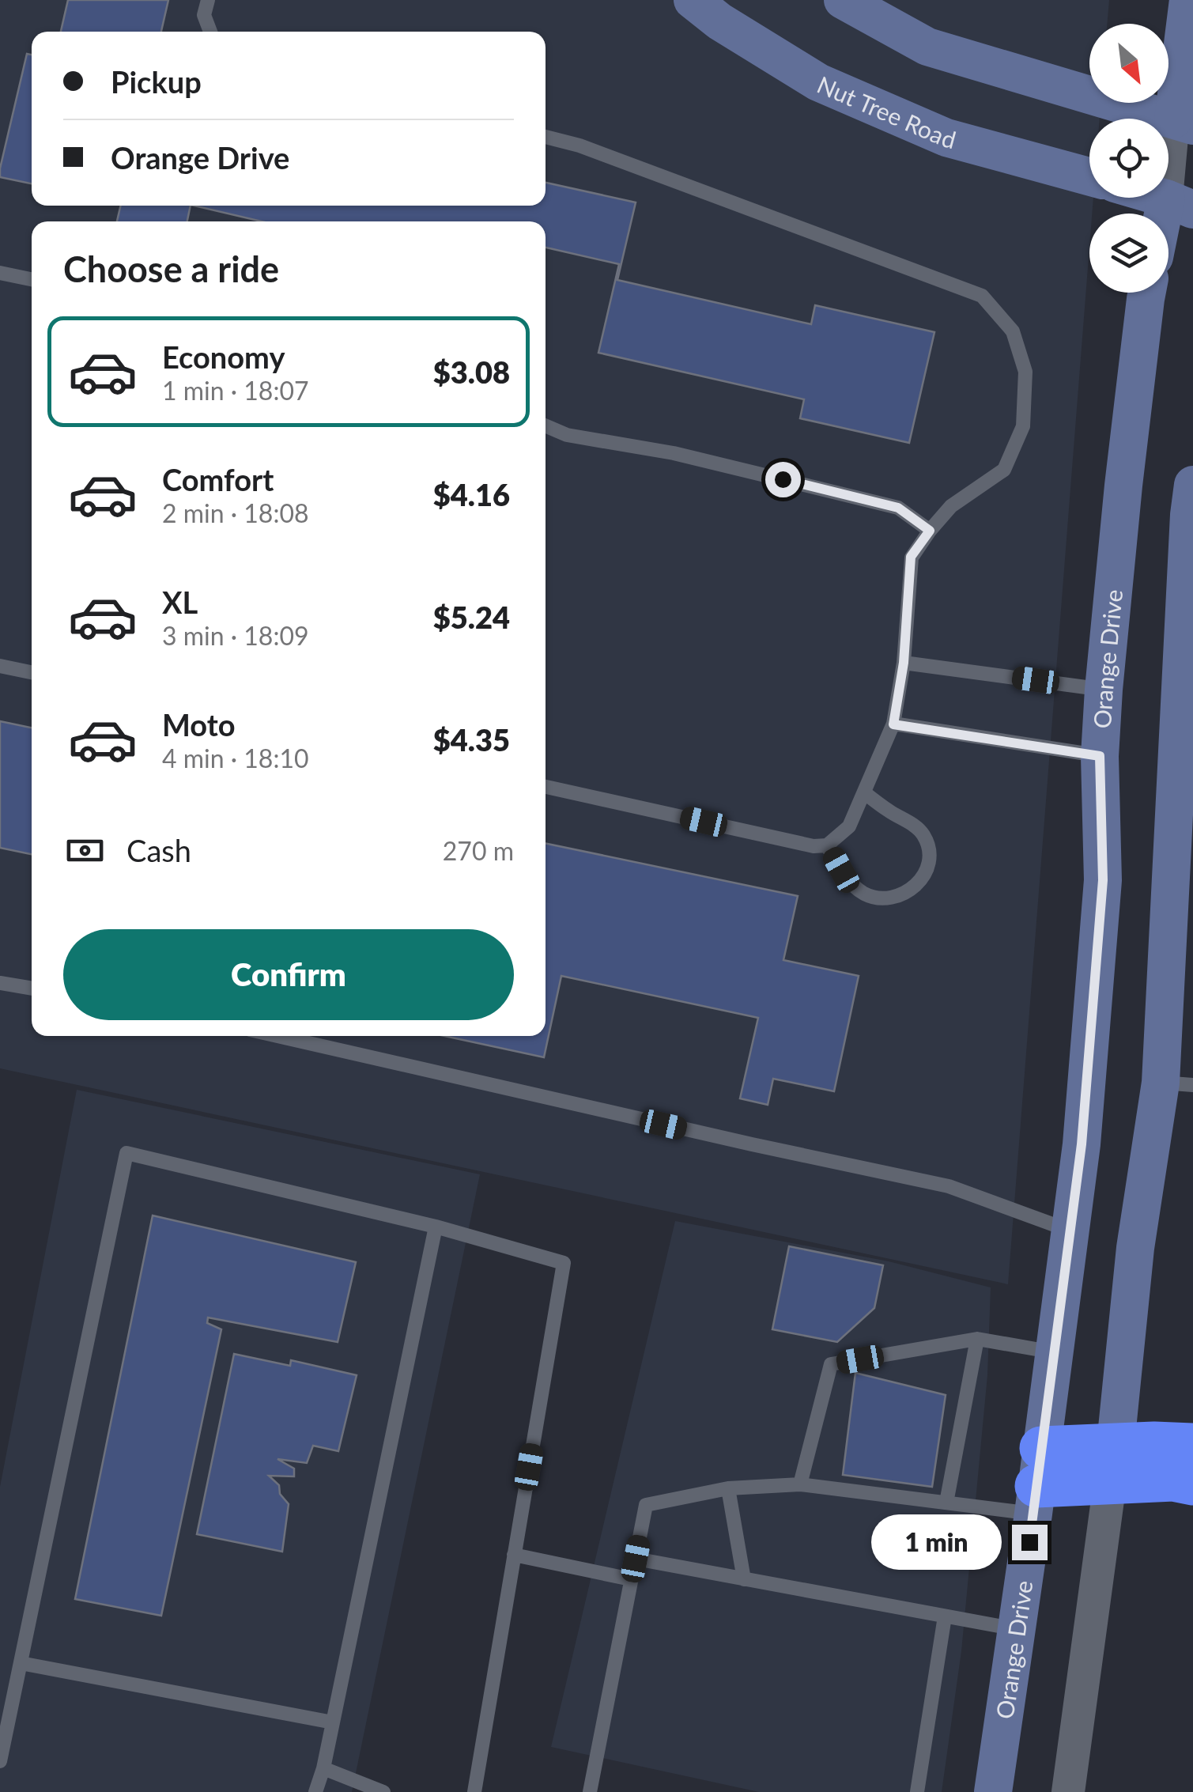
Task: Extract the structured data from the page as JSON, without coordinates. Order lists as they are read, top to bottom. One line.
{"streets":{"main road":["Nut Tree Road","Orange Drive"]},"north":"bottom right","page":{"banner":["Pickup","Orange Drive"],"heading":"Choose a ride","list":[{"name":"Economy","note":"1 min · 18:07","value":"$3.08"},{"name":"Comfort","note":"2 min · 18:08","value":"$4.16"},{"name":"XL","note":"3 min · 18:09","value":"$5.24"},{"name":"Moto","note":"4 min · 18:10","value":"$4.35"}],"pay":["Cash","270 m"],"buttons":"Confirm","bubble":"1 min"}}
